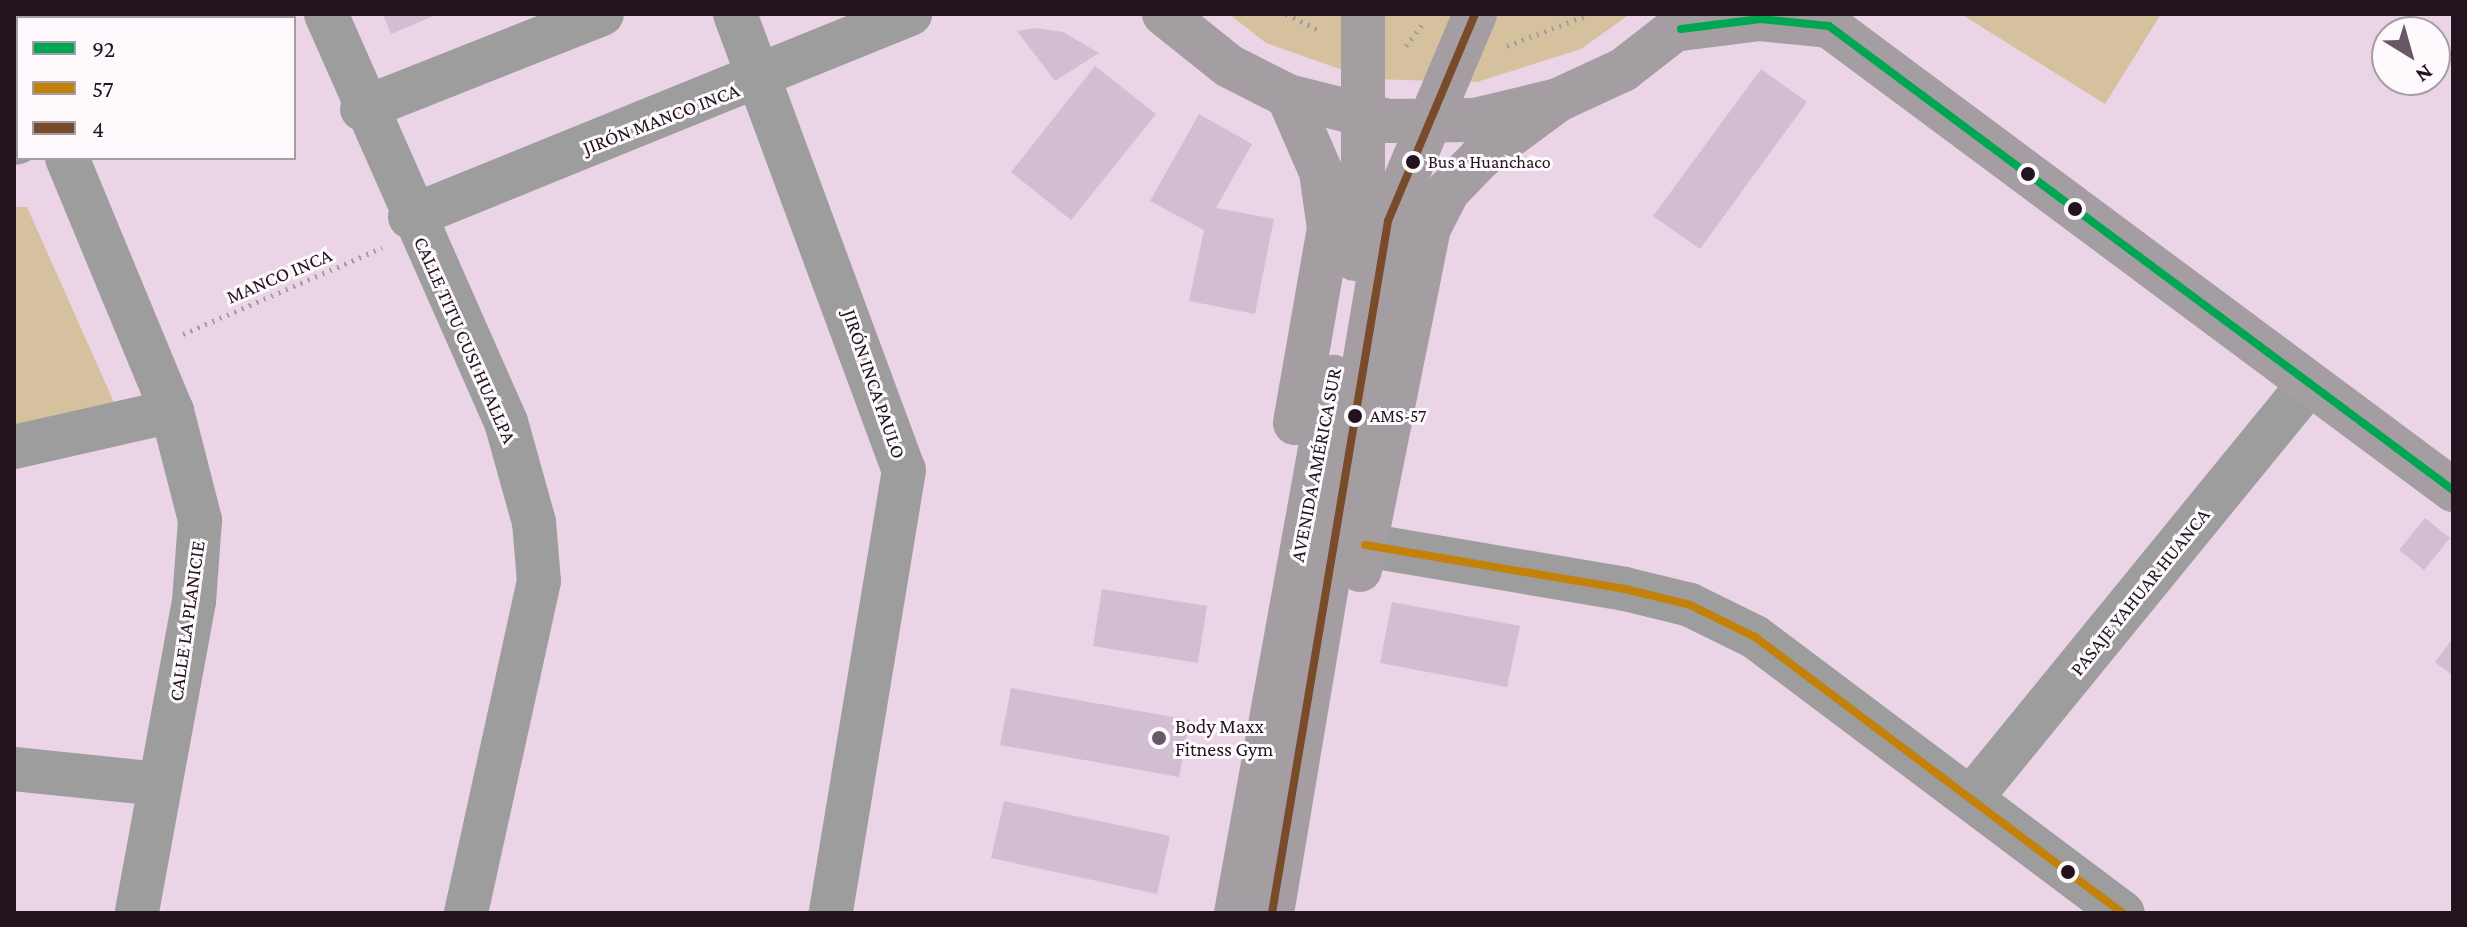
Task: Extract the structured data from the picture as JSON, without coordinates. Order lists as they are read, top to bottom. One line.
{"streets":{"main road":["AVENIDA AMÉRICA SUR"],"street":["JIRÓN MANCO INCA","CALLE TITU CUSI HUALLPA","JIRÓN INCA PAULO","PASAJE YAHUAR HUANCA","CALLE LA PLANICIE"],"path":["MANCO INCA"]},"crossings":[["JIRÓN MANCO INCA","MANCO INCA"],["JIRÓN MANCO INCA","CALLE TITU CUSI HUALLPA"],["JIRÓN MANCO INCA","JIRÓN INCA PAULO"],["MANCO INCA","CALLE TITU CUSI HUALLPA"],["MANCO INCA","CALLE LA PLANICIE"]],"places":["Bus a Huanchaco","AMS-57","Body Maxx Fitness Gym"],"lines":["transit line 4","transit line 92","transit line 57"],"legend":["92","57","4"],"north":"bottom right"}
